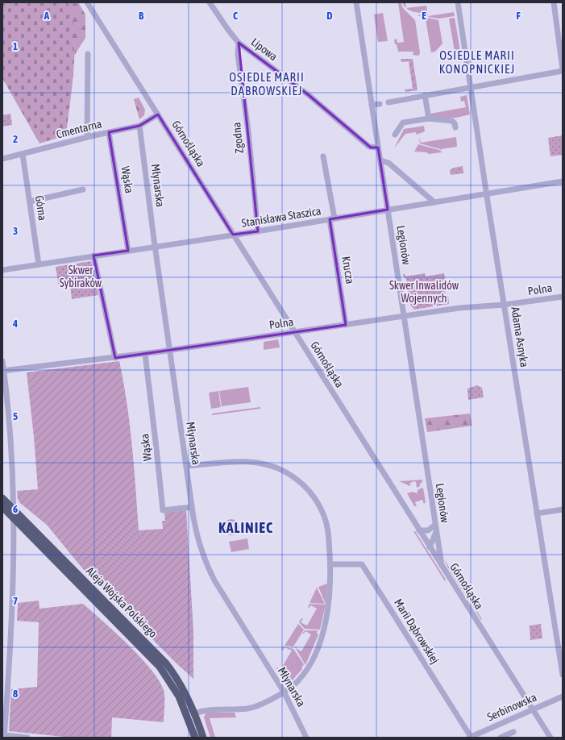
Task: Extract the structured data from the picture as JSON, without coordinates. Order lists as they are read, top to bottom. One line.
{"streets":{"main road":["Aleja Wojska Polskiego"],"street":["Lipowa","Cmentarna","Zgodna","Górnośląska","Wąska","Młynarska","Górna","Stanisława Staszica","Legionów","Krucza","Polna","Adama Asnyka","Marii Dąbrowskiej","Serbinowska"]},"crossings":[["Lipowa","Zgodna"],["Lipowa","Legionów"],["Cmentarna","Górnośląska"],["Cmentarna","Wąska"],["Cmentarna","Młynarska"],["Cmentarna","Górna"],["Zgodna","Stanisława Staszica"],["Górnośląska","Stanisława Staszica"],["Górnośląska","Legionów"],["Górnośląska","Polna"],["Górnośląska","Serbinowska"],["Wąska","Młynarska"],["Wąska","Stanisława Staszica"],["Wąska","Polna"],["Młynarska","Stanisława Staszica"],["Młynarska","Polna"],["Górna","Stanisława Staszica"],["Stanisława Staszica","Legionów"],["Stanisława Staszica","Krucza"],["Stanisława Staszica","Adama Asnyka"],["Legionów","Polna"],["Krucza","Polna"],["Polna","Adama Asnyka"],["Marii Dąbrowskiej","Serbinowska"]],"districts":["OSIEDLE MARII KONOPNICKIEJ","OSIEDLE MARII DĄBROWSKIEJ","KALINIEC"],"parks":["Skwer Sybiraków","Skwer Inwalidów Wojennych"],"grid":{"columns":["A","B","C","D","E","F"],"rows":["1","2","3","4","5","6","7","8"]}}
